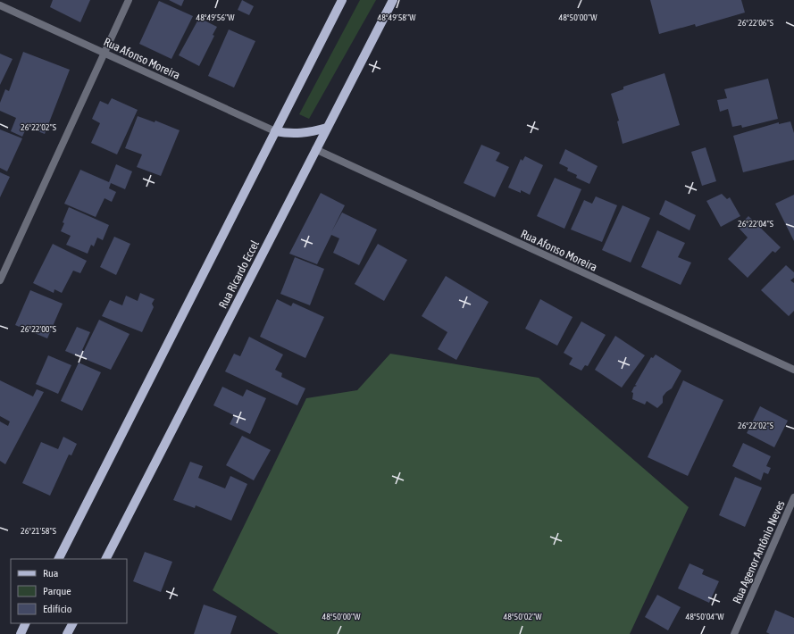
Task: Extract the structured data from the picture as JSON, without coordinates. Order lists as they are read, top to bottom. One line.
{"streets":{"main road":["Rua Ricardo Eccel"],"street":["Rua Afonso Moreira","Rua Agenor Antônio Neves"]},"crossings":[["Rua Afonso Moreira","Rua Ricardo Eccel"]],"legend":["Rua","Parque","Edifício"],"coordinates":["48°49'56\"W","48°49'58\"W","48°50'00\"W","26°22'06\"S","26°22'02\"S","26°22'04\"S","26°22'00\"S","26°21'58\"S","48°50'02\"W","48°50'04\"W"]}
